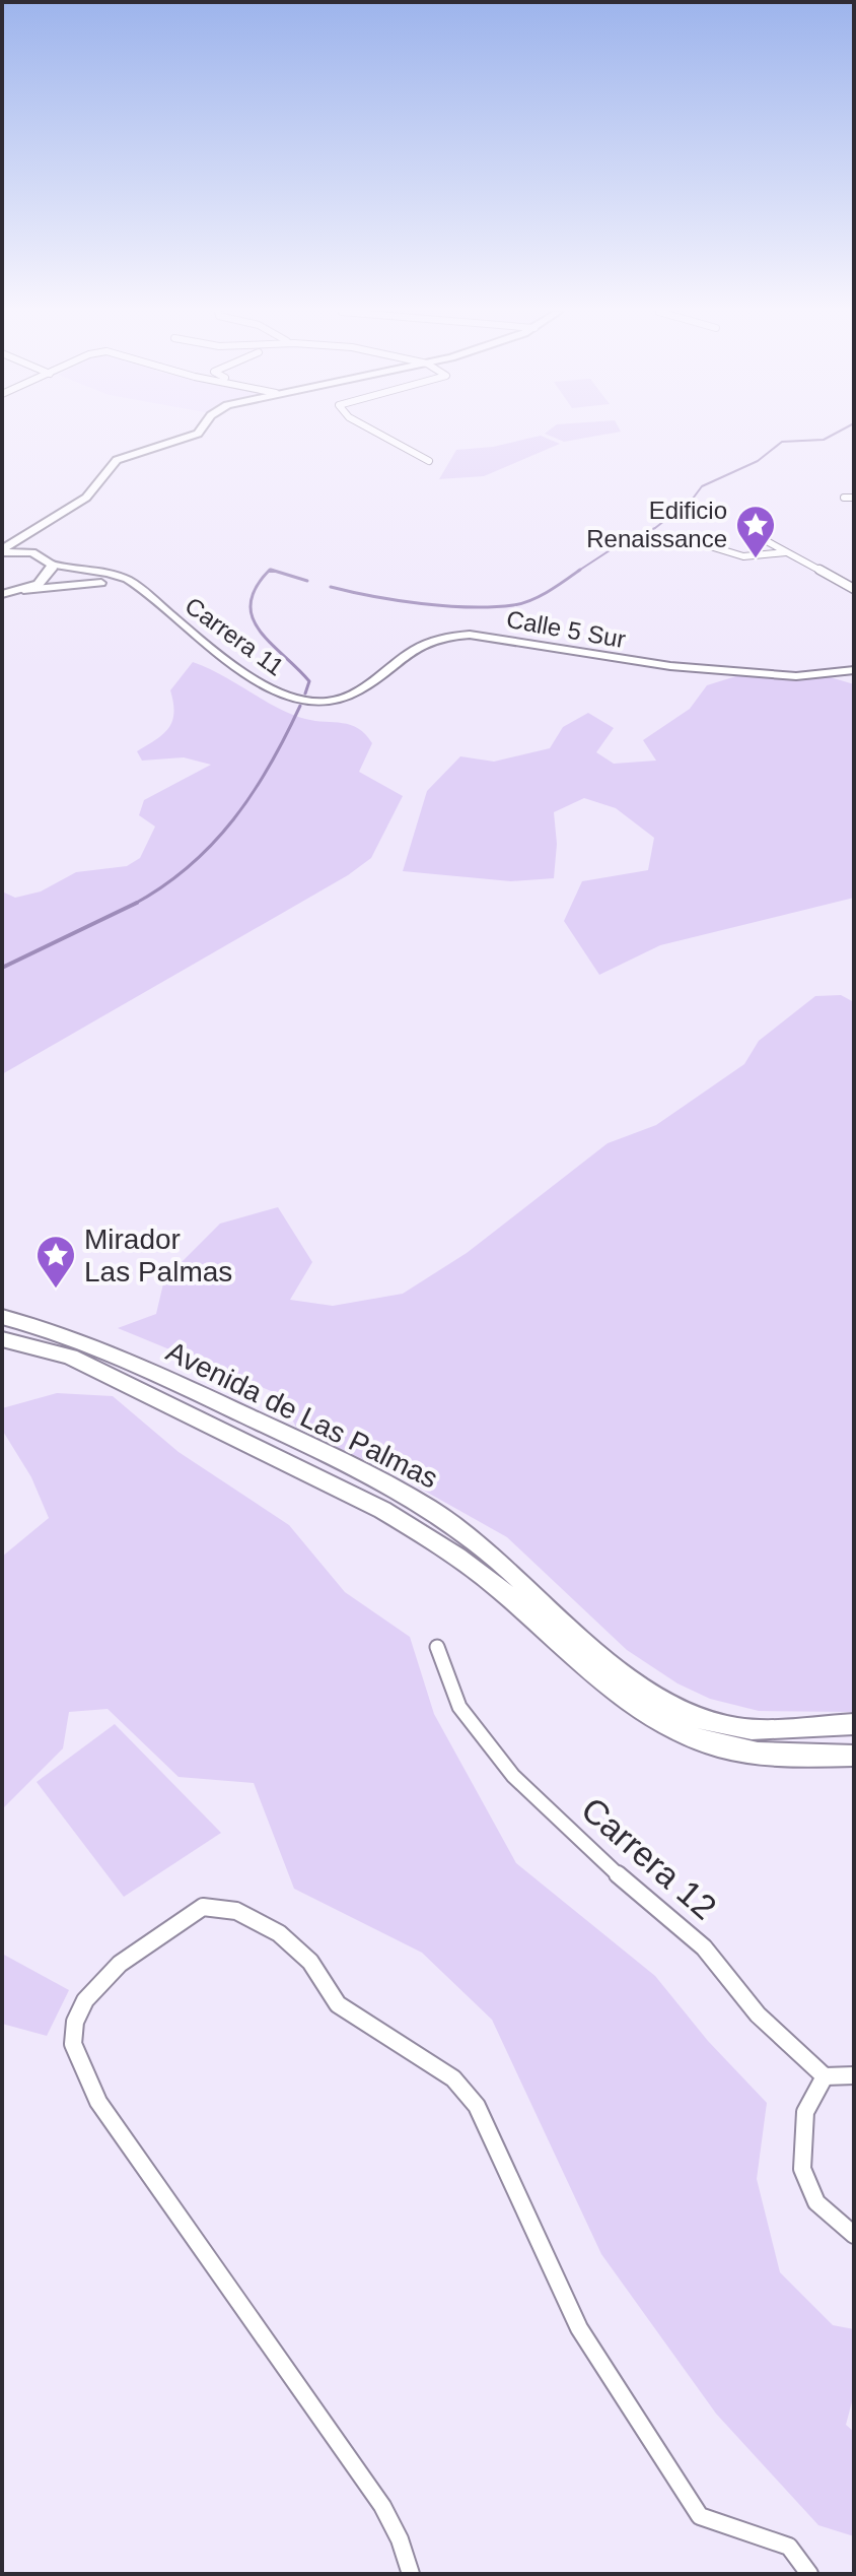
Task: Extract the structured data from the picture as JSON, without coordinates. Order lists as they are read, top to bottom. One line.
{"streets":{"main road":["Avenida de Las Palmas"],"street":["Calle 5 Sur","Carrera 11","Carrera 12"]},"crossings":[["Calle 5 Sur","Carrera 11"]],"places":{"place":["Edificio Renaissance","Mirador Las Palmas"]}}
